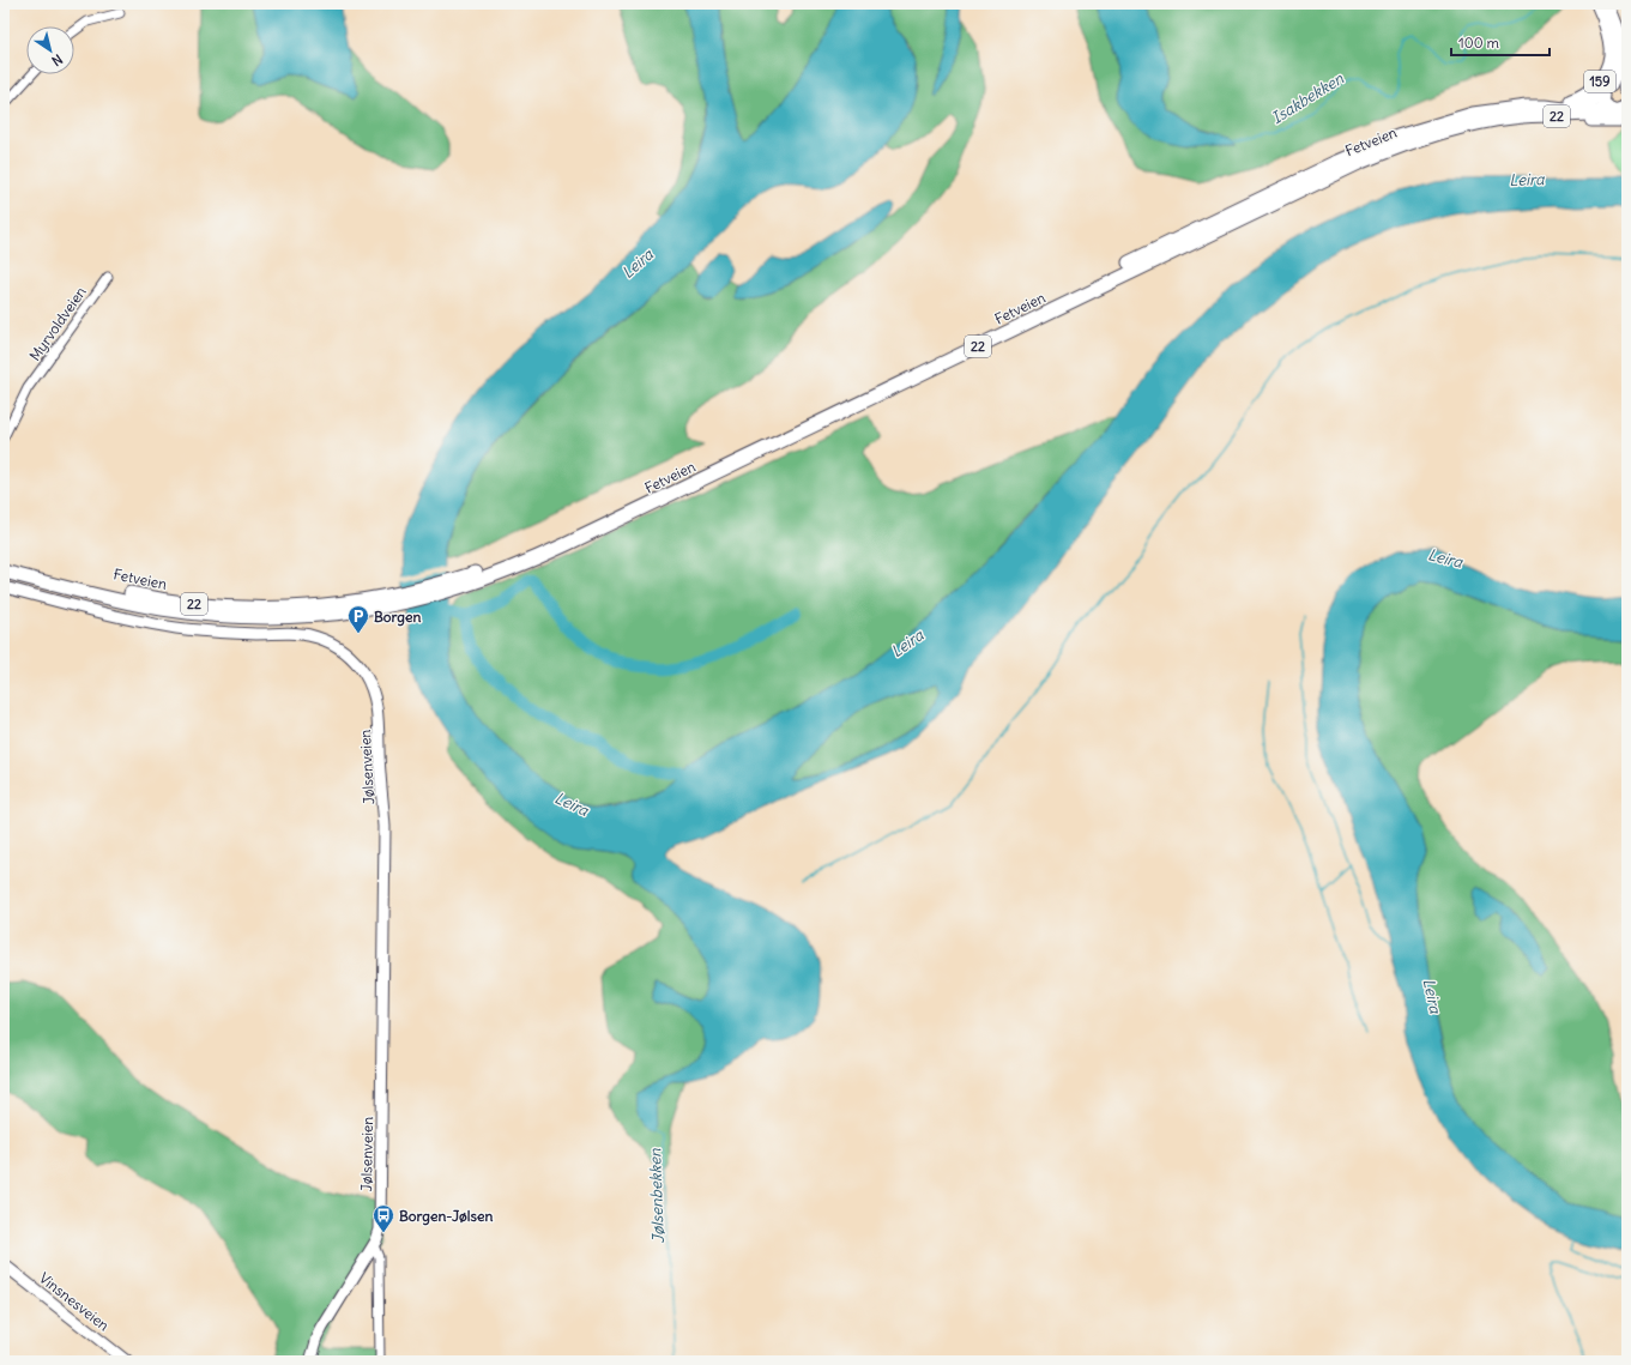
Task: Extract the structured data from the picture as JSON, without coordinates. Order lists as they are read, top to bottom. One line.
{"streets":{"highway":["159","22","Fetveien"],"main road":["Jølsenveien","Vinsnesveien"],"street":["Myrvoldveien"]},"crossings":[["159","22"],["159","Fetveien"],["22","Fetveien"]],"water":["Isakbekken","Leira","Jølsenbekken"],"places":{"parking":["Borgen"],"bus stop":["Borgen-Jølsen"]},"scale_bar":"100 m","north":"bottom right"}
